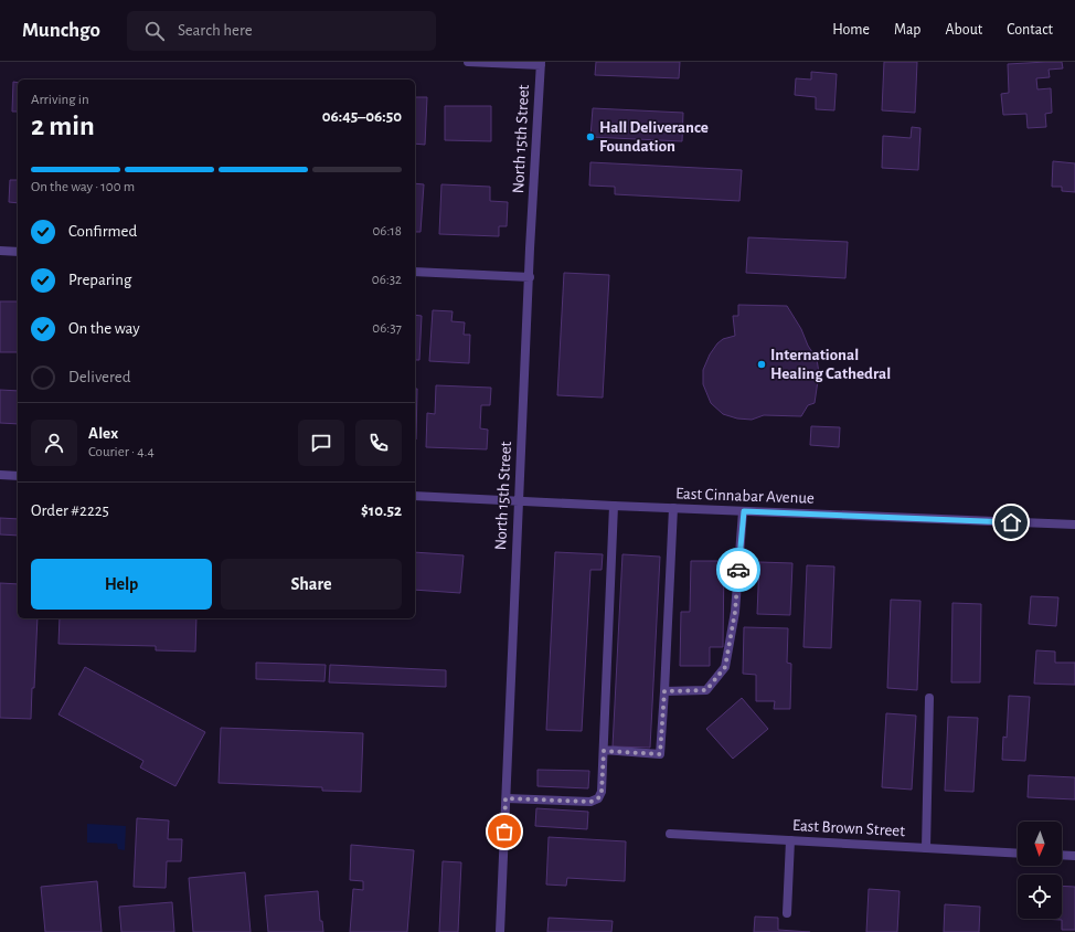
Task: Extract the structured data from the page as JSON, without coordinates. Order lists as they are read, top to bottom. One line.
{"streets":{"street":["North 15th Street","East Cinnabar Avenue","East Brown Street"]},"crossings":[["North 15th Street","East Cinnabar Avenue"]],"places":["Hall Deliverance Foundation","International Healing Cathedral"],"north":"bottom","page":{"header":"Munchgo","search":"Search here","nav":["Home","Map","About","Contact"],"heading":["2 min","Arriving in","06:45–06:50"],"panel":["Alex","Courier · 4.4","Order #2225","$10.52"],"bar":"On the way · 100 m","list":[["Confirmed","06:18"],["Preparing","06:32"],["On the way","06:37"],"Delivered"],"buttons":["Help","Share"]}}
